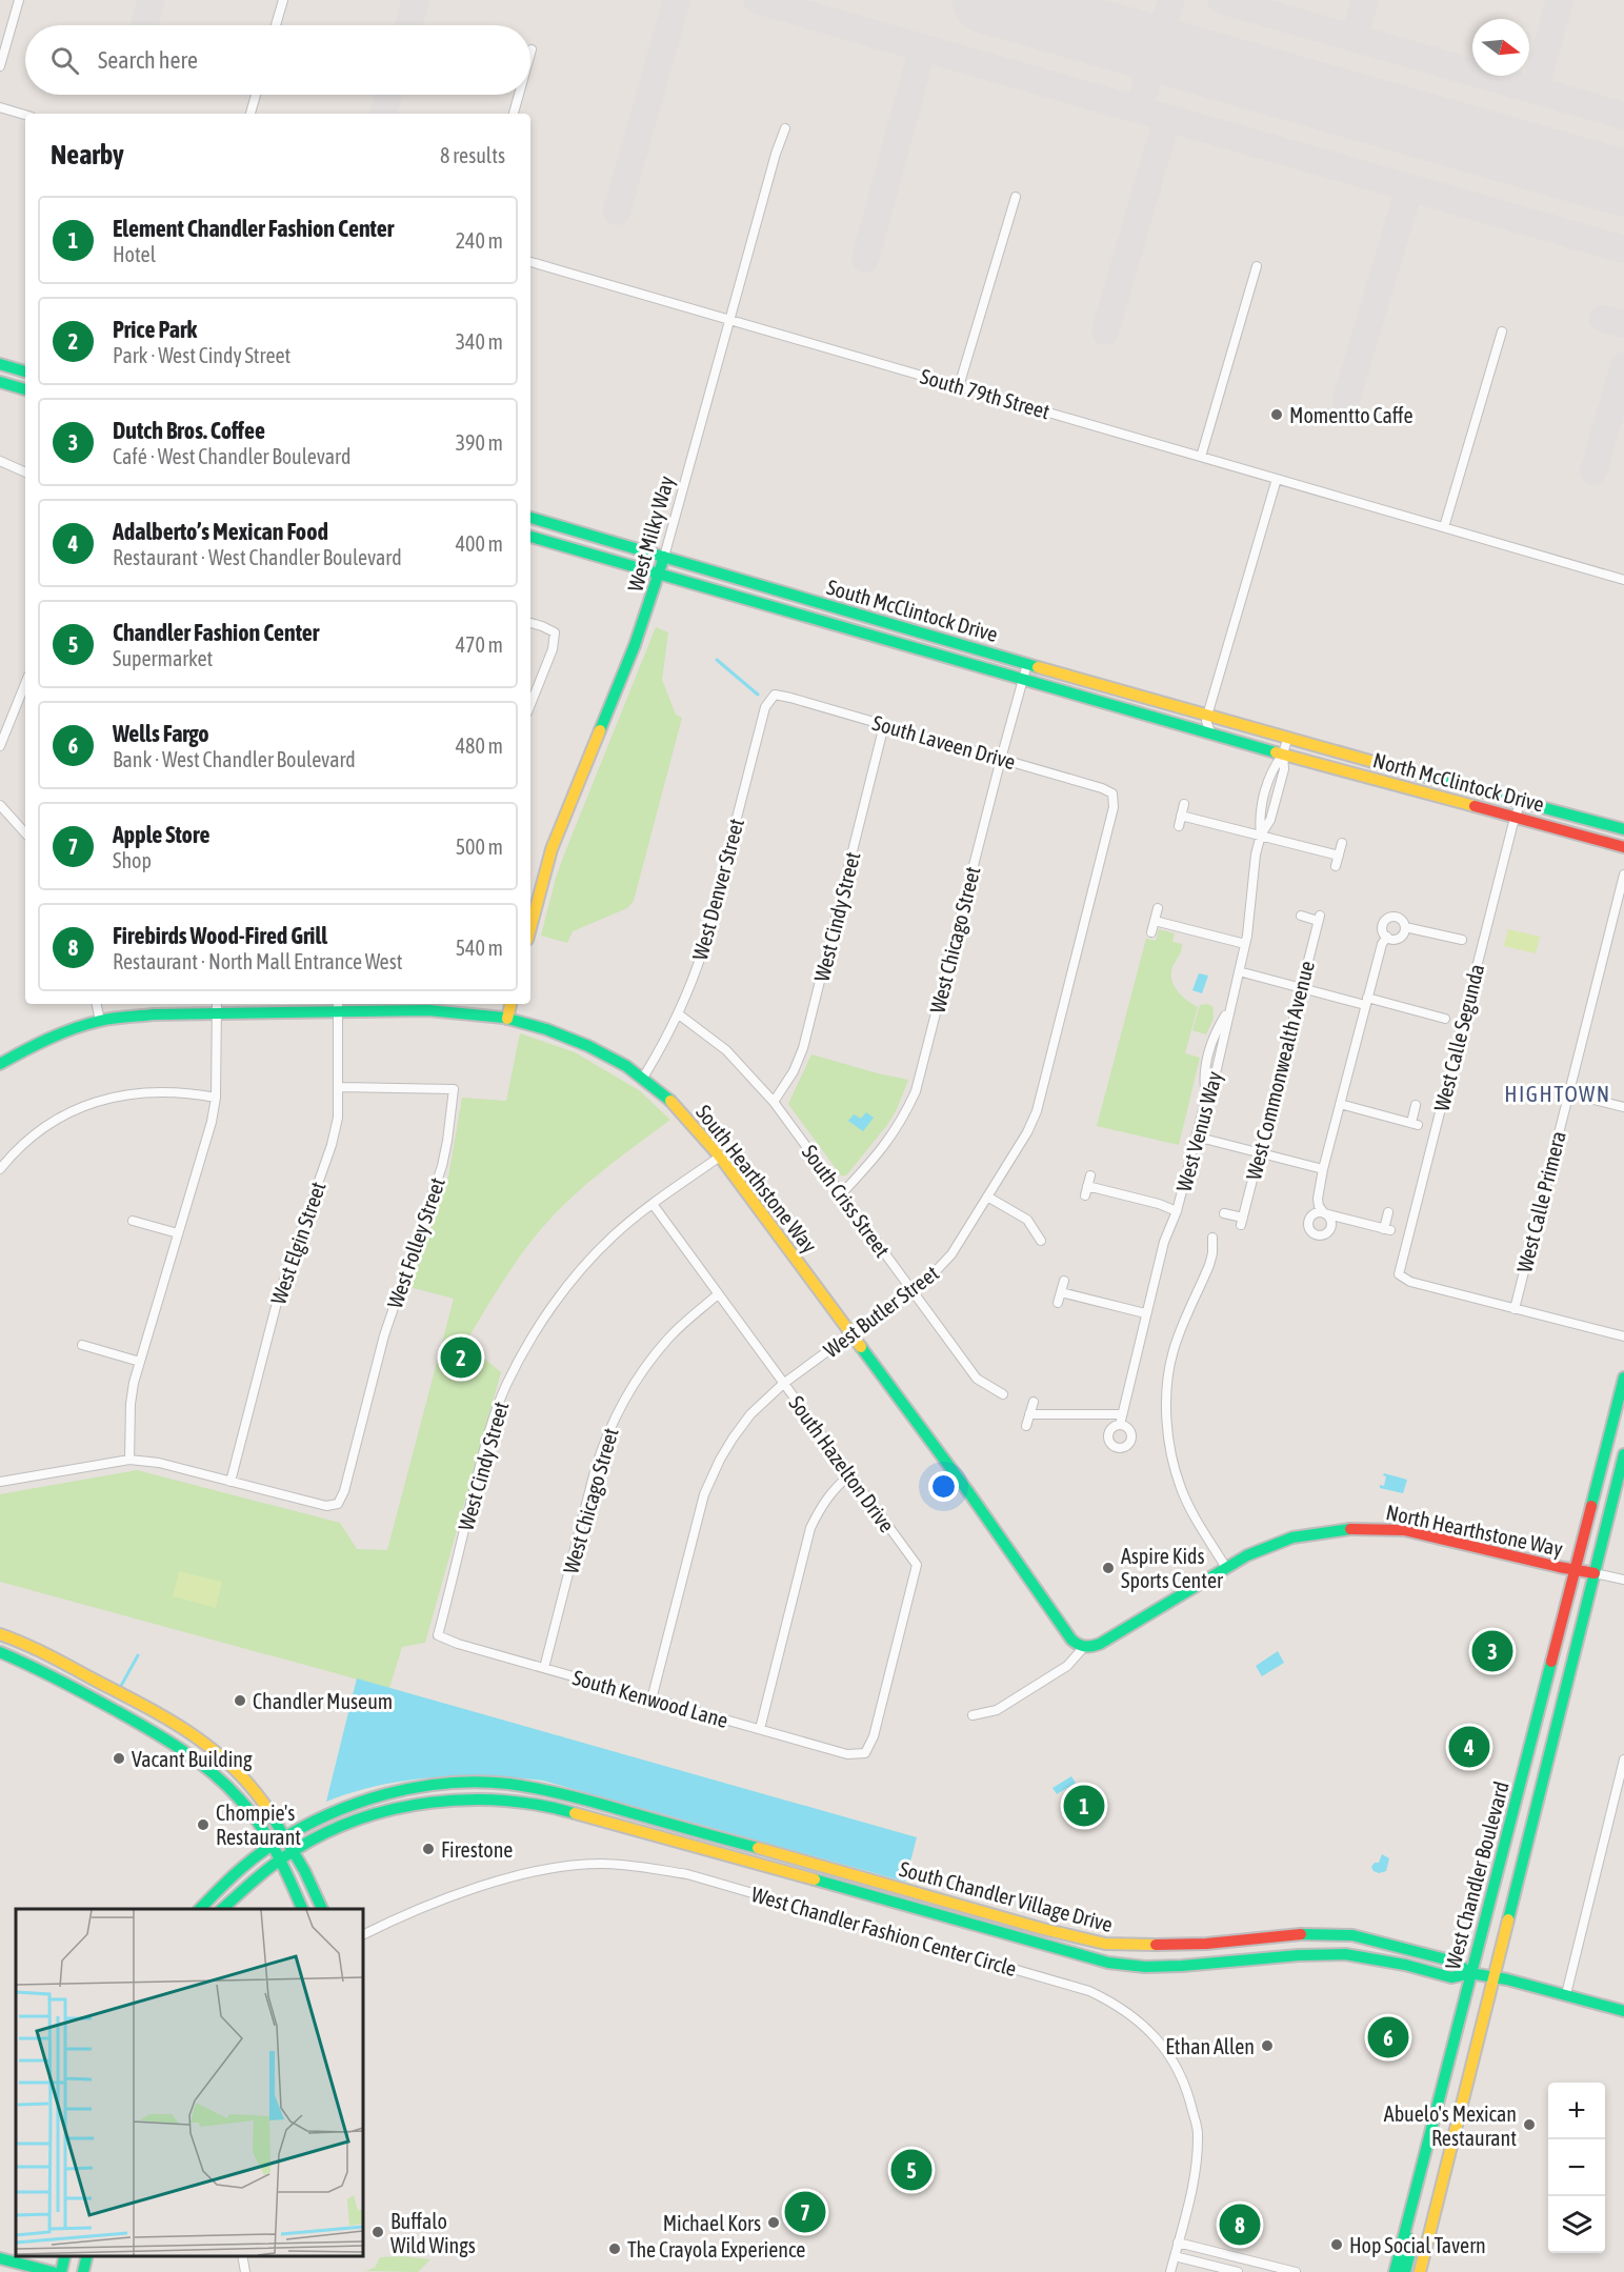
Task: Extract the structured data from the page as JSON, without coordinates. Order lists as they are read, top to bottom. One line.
{"streets":{"street":["South 79th Street","West Milky Way","South McClintock Drive","South Laveen Drive","North McClintock Drive","West Denver Street","West Cindy Street","West Chicago Street","West Calle Segunda","West Commonwealth Avenue","West Venus Way","South Hearthstone Way","South Criss Street","West Calle Primera","West Elgin Street","West Folley Street","West Butler Street","South Hazelton Drive","North Hearthstone Way","South Kenwood Lane","West Chandler Boulevard","South Chandler Village Drive","West Chandler Fashion Center Circle"]},"crossings":[["South 79th Street","West Milky Way"],["West Milky Way","South McClintock Drive"],["South McClintock Drive","North McClintock Drive"],["South McClintock Drive","West Chicago Street"],["South Laveen Drive","West Denver Street"],["South Laveen Drive","West Cindy Street"],["South Laveen Drive","West Chicago Street"],["South Laveen Drive","West Butler Street"],["North McClintock Drive","West Calle Segunda"],["West Denver Street","South Hearthstone Way"],["West Denver Street","South Criss Street"],["West Cindy Street","South Hearthstone Way"],["West Cindy Street","South Criss Street"],["West Cindy Street","South Hazelton Drive"],["West Cindy Street","South Kenwood Lane"],["West Chicago Street","South Criss Street"],["West Chicago Street","South Hazelton Drive"],["West Chicago Street","South Kenwood Lane"],["West Calle Segunda","West Calle Primera"],["South Hearthstone Way","West Elgin Street"],["South Hearthstone Way","West Butler Street"],["South Hearthstone Way","North Hearthstone Way"],["South Criss Street","West Butler Street"],["West Elgin Street","West Folley Street"],["West Butler Street","South Hazelton Drive"],["West Butler Street","South Kenwood Lane"],["South Hazelton Drive","South Kenwood Lane"],["North Hearthstone Way","West Chandler Boulevard"],["West Chandler Boulevard","South Chandler Village Drive"]],"districts":["HIGHTOWN"],"places":["Momentto Caffe","Aspire Kids Sports Center","Chandler Museum","Vacant Building","Chompie's Restaurant","Firestone","Ethan Allen","Abuelo's Mexican Restaurant","Michael Kors","Buffalo Wild Wings","Hop Social Tavern","The Crayola Experience"],"north":"right","page":{"search":"Search here","heading":["Nearby","8 results"],"list":[{"mark":"1","name":"Element Chandler Fashion Center","note":"Hotel","value":"240 m"},{"mark":"2","name":"Price Park","note":"Park · West Cindy Street","value":"340 m"},{"mark":"3","name":"Dutch Bros. Coffee","note":"Café · West Chandler Boulevard","value":"390 m"},{"mark":"4","name":"Adalberto’s Mexican Food","note":"Restaurant · West Chandler Boulevard","value":"400 m"},{"mark":"5","name":"Chandler Fashion Center","note":"Supermarket","value":"470 m"},{"mark":"6","name":"Wells Fargo","note":"Bank · West Chandler Boulevard","value":"480 m"},{"mark":"7","name":"Apple Store","note":"Shop","value":"500 m"},{"mark":"8","name":"Firebirds Wood-Fired Grill","note":"Restaurant · North Mall Entrance West","value":"540 m"}],"pins":["2","3","4","1","6","5","7","8"],"map_buttons":["+","−"]}}
